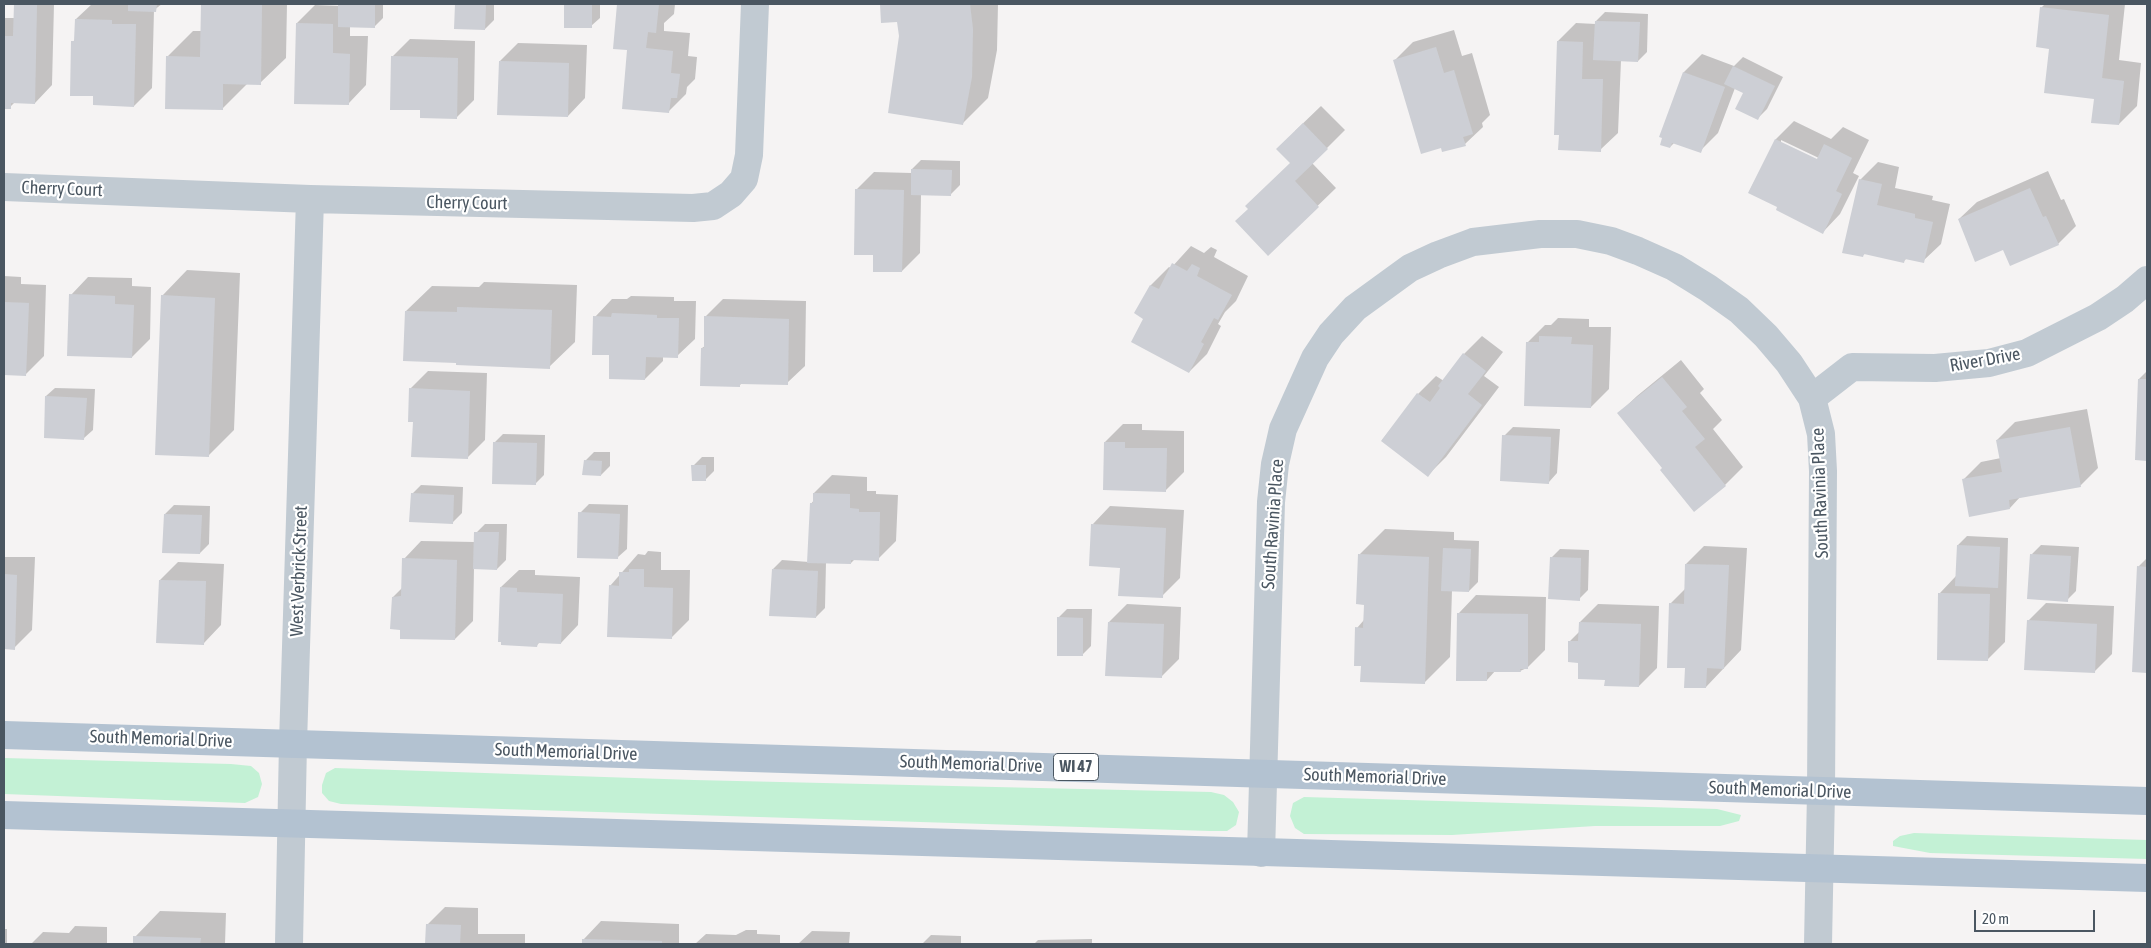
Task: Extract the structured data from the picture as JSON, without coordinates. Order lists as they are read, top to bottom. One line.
{"streets":{"main road":["South Memorial Drive","WI 47"],"street":["Cherry Court","River Drive","South Ravinia Place","West Verbrick Street"]},"crossings":[["Cherry Court","West Verbrick Street"],["River Drive","South Ravinia Place"],["South Ravinia Place","South Memorial Drive"],["West Verbrick Street","South Memorial Drive"]],"scale_bar":"20 m"}
